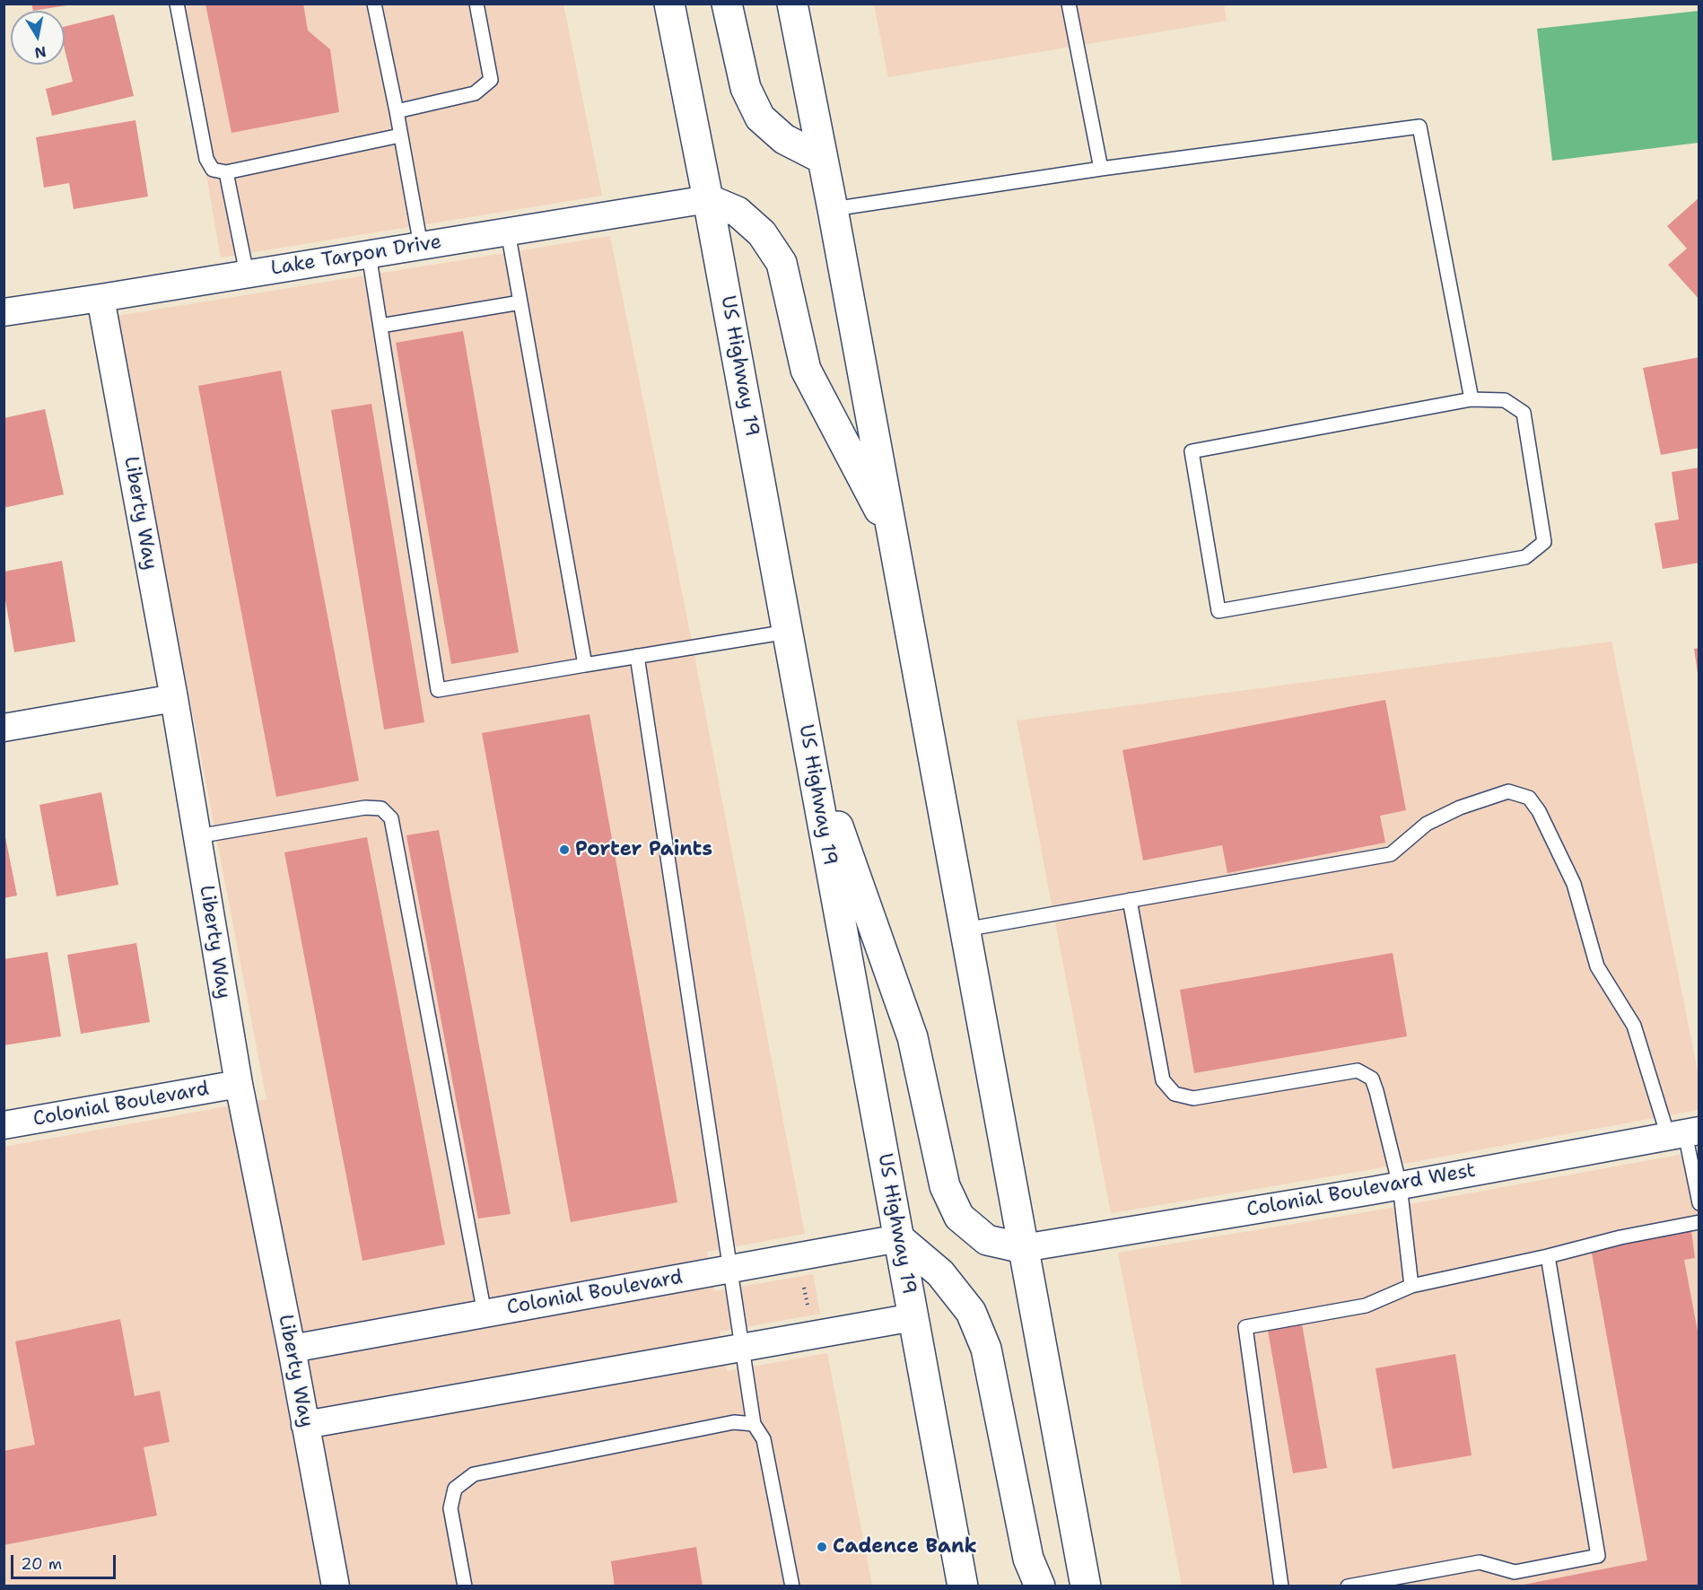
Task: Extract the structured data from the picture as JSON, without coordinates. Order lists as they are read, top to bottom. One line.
{"streets":{"highway":["US Highway 19"],"street":["Lake Tarpon Drive","Liberty Way","Colonial Boulevard","Colonial Boulevard West"]},"crossings":[["Lake Tarpon Drive","US Highway 19"],["Lake Tarpon Drive","Liberty Way"],["US Highway 19","Colonial Boulevard"],["Liberty Way","Colonial Boulevard"]],"places":["Porter Paints","Cadence Bank"],"scale_bar":"20 m","north":"bottom"}
